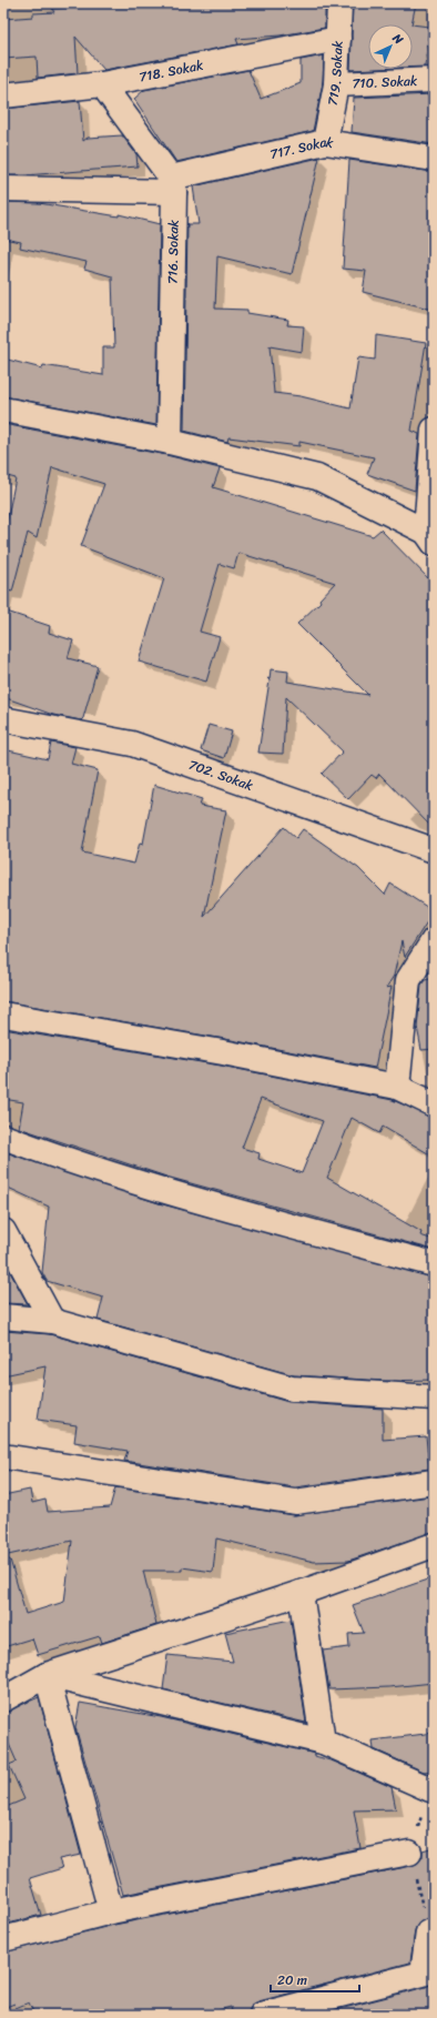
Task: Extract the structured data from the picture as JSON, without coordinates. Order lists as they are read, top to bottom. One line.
{"streets":{"street":["718. Sokak","719. Sokak","710. Sokak","717. Sokak","716. Sokak","702. Sokak"]},"crossings":[["718. Sokak","719. Sokak"],["719. Sokak","710. Sokak"],["719. Sokak","717. Sokak"],["717. Sokak","716. Sokak"]],"scale_bar":"20 m","north":"top right"}
